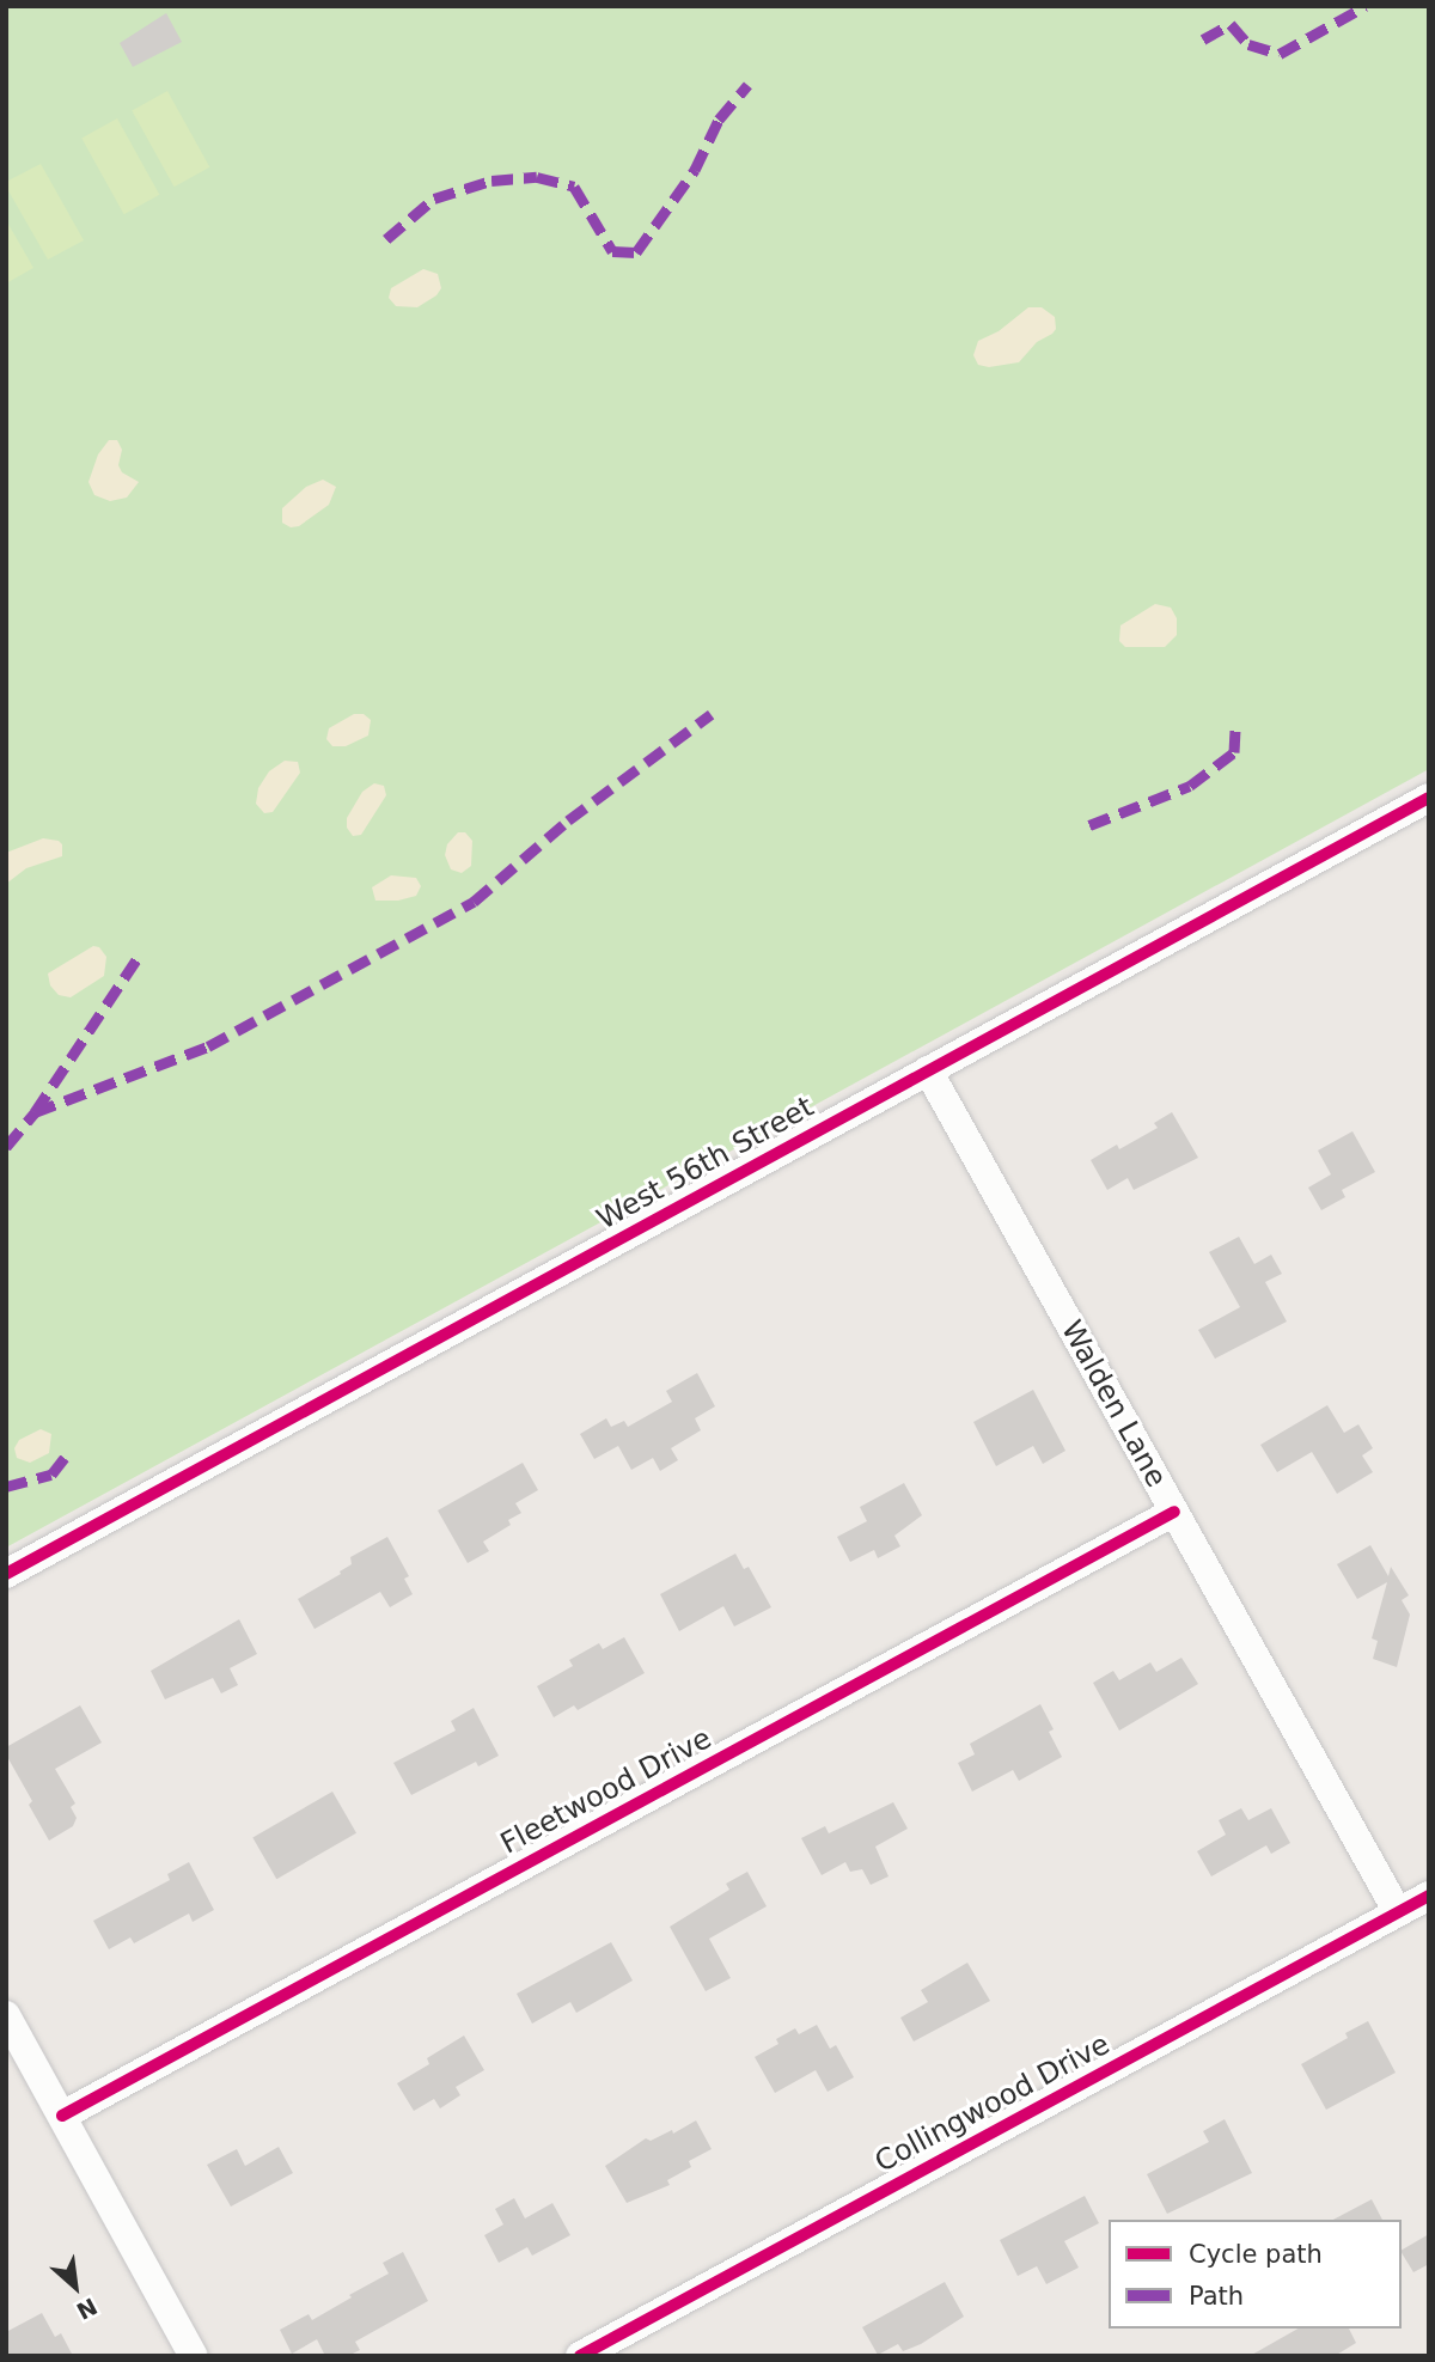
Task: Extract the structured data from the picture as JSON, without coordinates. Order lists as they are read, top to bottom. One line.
{"streets":{"street":["West 56th Street","Walden Lane","Fleetwood Drive","Collingwood Drive"]},"crossings":[["West 56th Street","Walden Lane"],["Walden Lane","Fleetwood Drive"],["Walden Lane","Collingwood Drive"]],"legend":["Cycle path","Path"],"north":"bottom right"}
